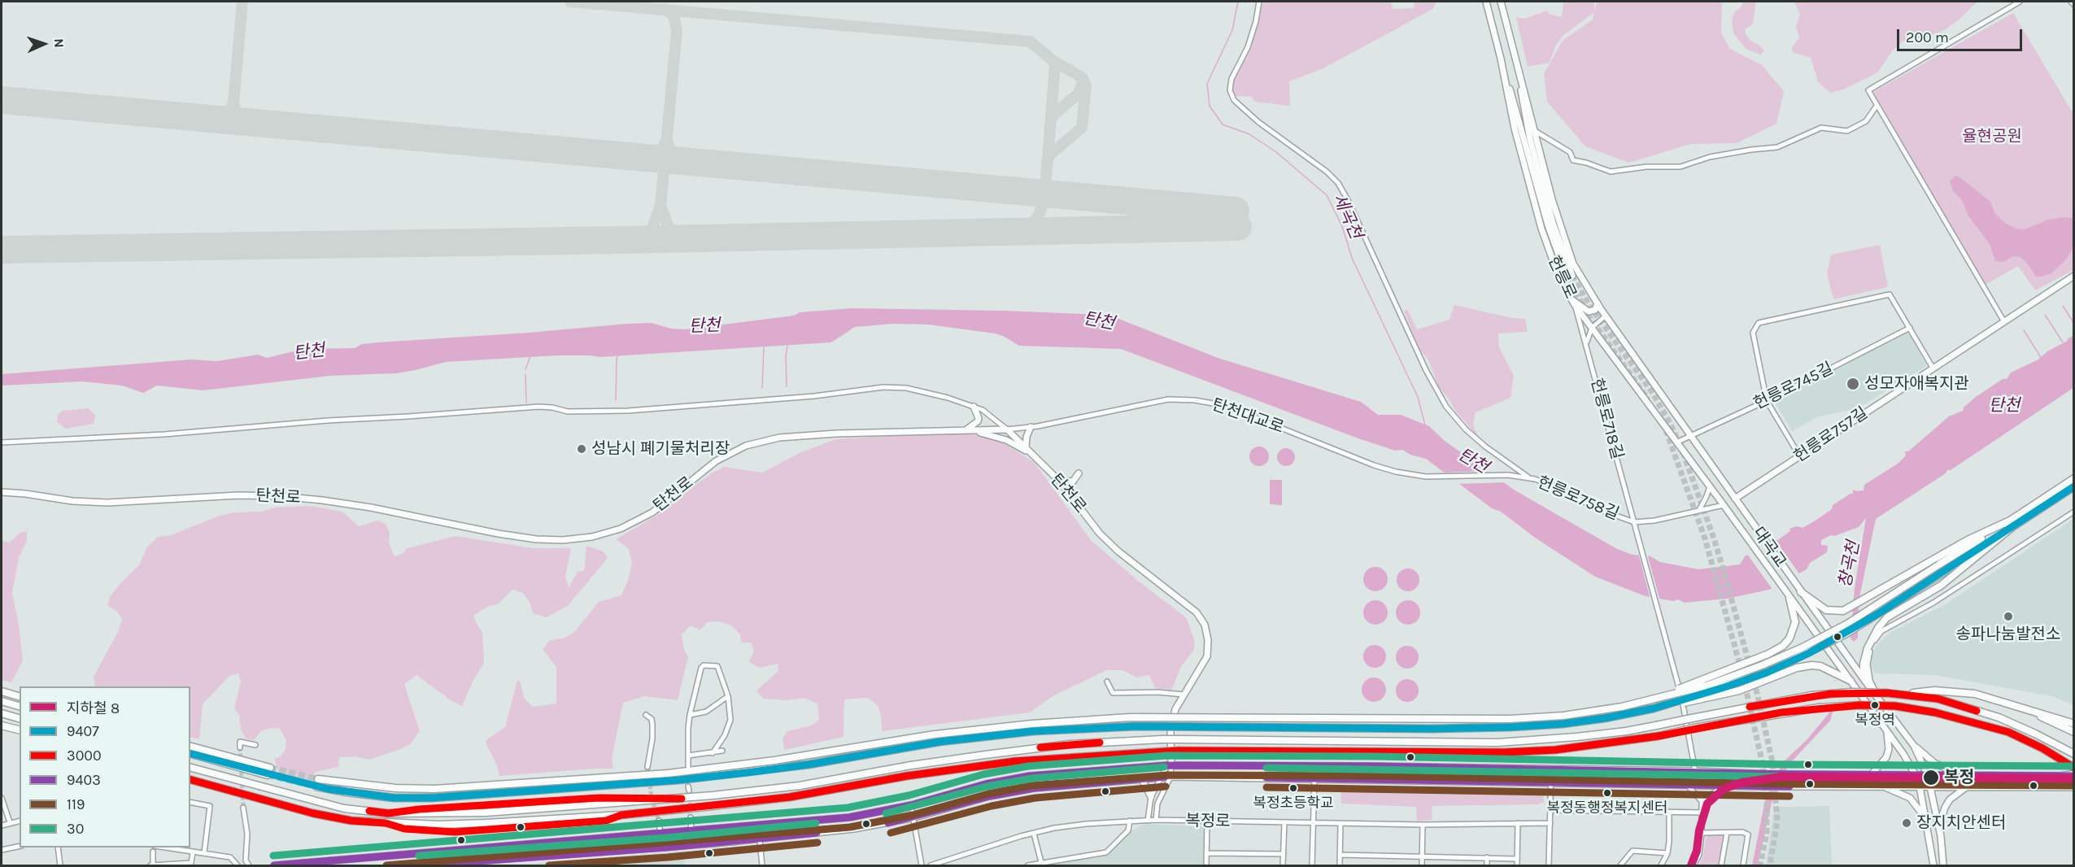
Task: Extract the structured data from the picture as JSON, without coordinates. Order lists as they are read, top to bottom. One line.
{"streets":{"main road":["헌릉로","헌릉로757길","탄천로","대곡교"],"street":["헌릉로745길","탄천대교로","헌릉로718길","헌릉로758길","복정로"]},"crossings":[["헌릉로","헌릉로745길"],["헌릉로","헌릉로718길"],["헌릉로","헌릉로757길"],["헌릉로","헌릉로758길"],["헌릉로","대곡교"],["탄천대교로","탄천로"],["탄천대교로","헌릉로758길"],["헌릉로718길","헌릉로758길"],["헌릉로757길","대곡교"],["헌릉로758길","대곡교"]],"water":["세곡천","탄천","창곡천"],"parks":["율현공원"],"places":["성모자애복지관","성남시 폐기물처리장","송파나눔발전소","복정역","복정","복정초등학교","복정동행정복지센터","장지치안센터"],"lines":["transit line 9407","transit line 3000","transit line 30","transit line 9403","transit line 119","metro line 8"],"legend":["지하철 8","9407","3000","9403","119","30"],"scale_bar":"200 m","north":"right"}
